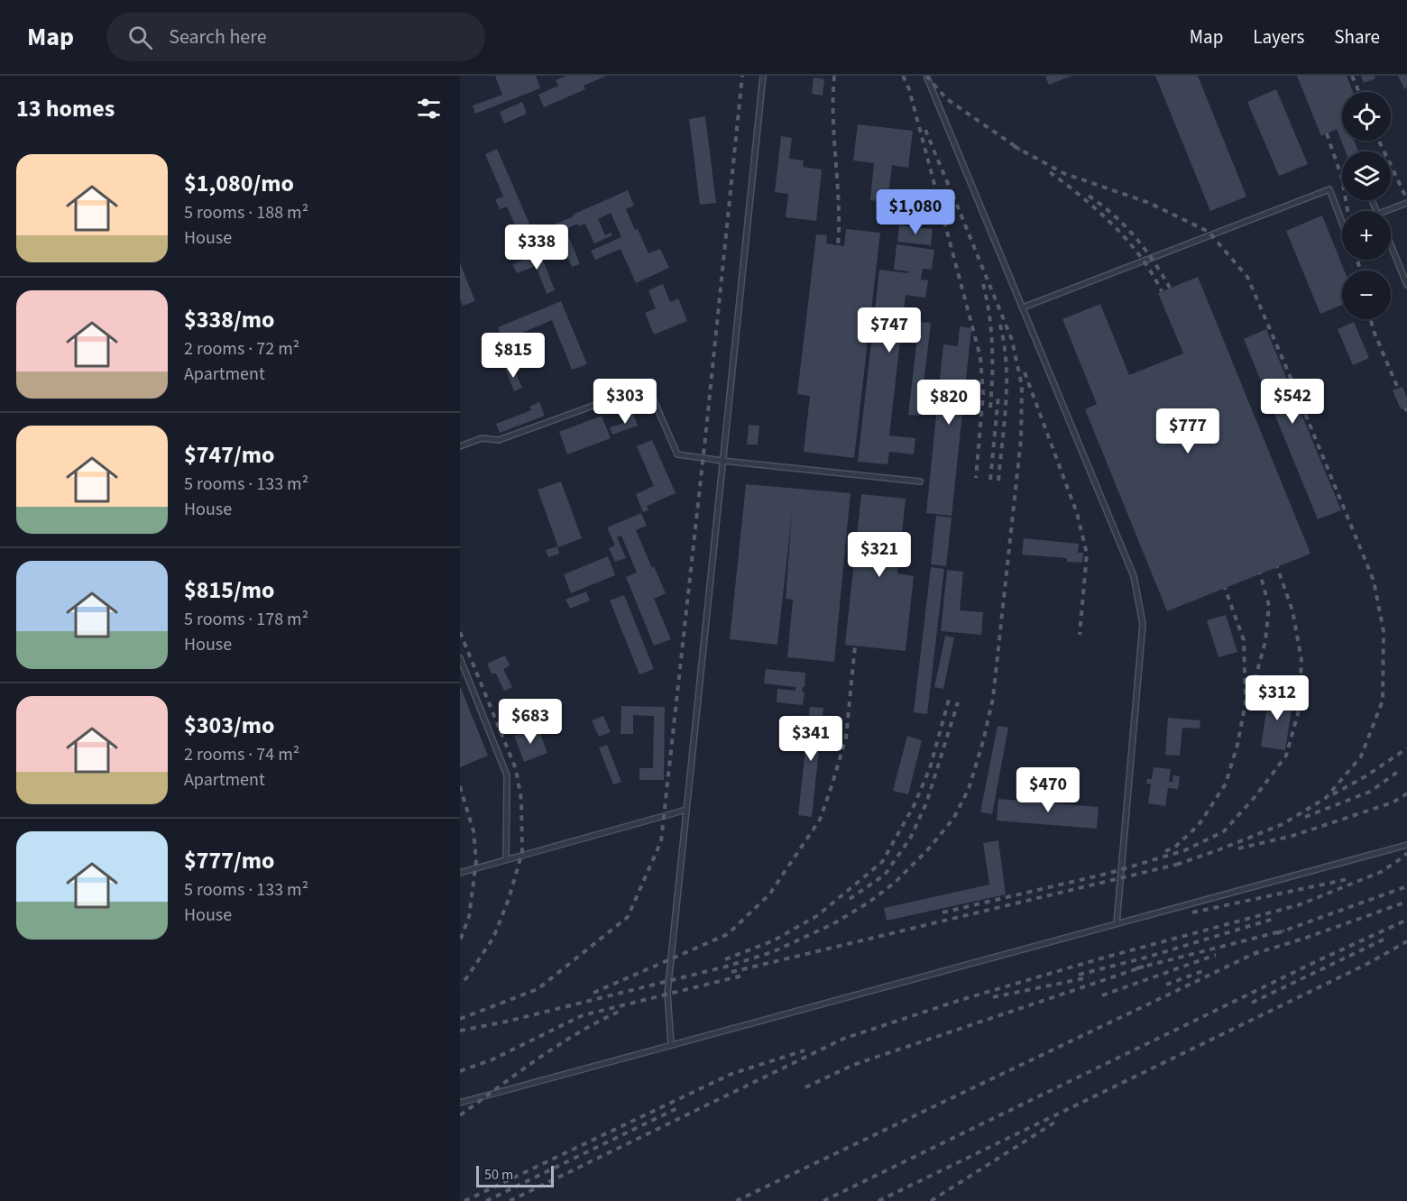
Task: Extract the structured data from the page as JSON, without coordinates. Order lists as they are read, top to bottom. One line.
{"scale_bar":"50 m","page":{"header":"Map","search":"Search here","nav":["Map","Layers","Share"],"heading":"13 homes","map_buttons":["+","−"],"list":[{"name":"$1,080/mo","note":"5 rooms · 188 m² · House"},{"name":"$338/mo","note":"2 rooms · 72 m² · Apartment"},{"name":"$747/mo","note":"5 rooms · 133 m² · House"},{"name":"$815/mo","note":"5 rooms · 178 m² · House"},{"name":"$303/mo","note":"2 rooms · 74 m² · Apartment"},{"name":"$777/mo","note":"5 rooms · 133 m² · House"}],"price":["$1,080","$338","$747","$815","$303","$542","$820","$777","$321","$312","$683","$341","$470"],"scale":"50 m"}}
